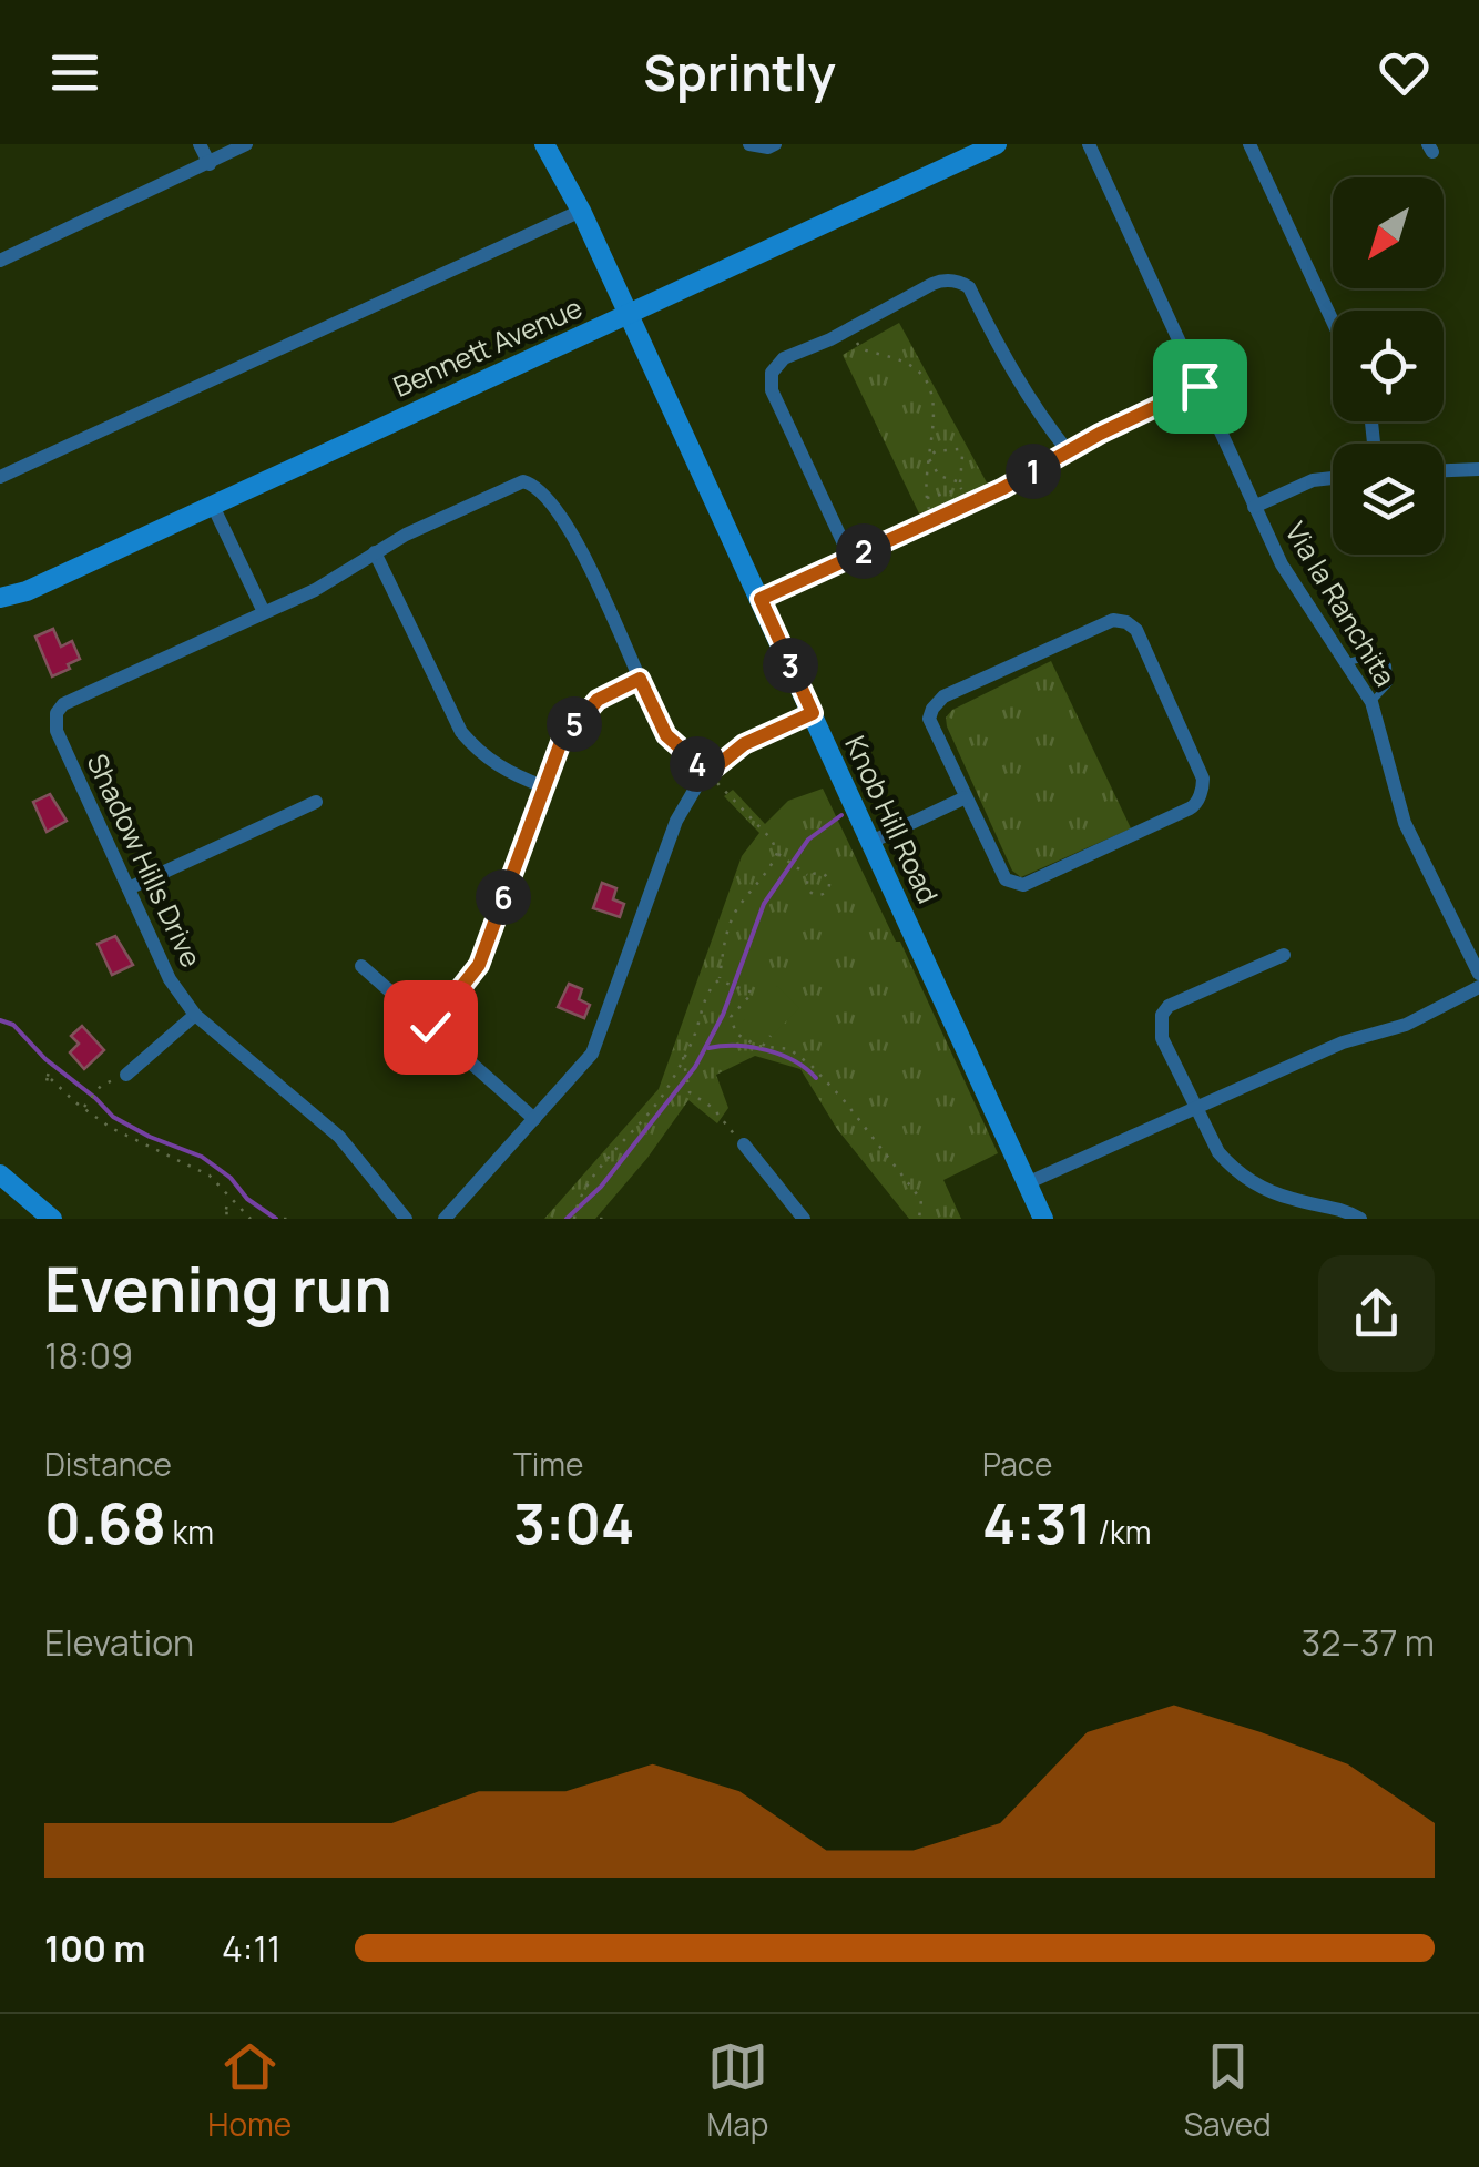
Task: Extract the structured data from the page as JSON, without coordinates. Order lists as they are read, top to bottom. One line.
{"streets":{"street":["Bennett Avenue","Via la Ranchita","Knob Hill Road","Shadow Hills Drive"]},"crossings":[["Bennett Avenue","Knob Hill Road"]],"north":"bottom left","page":{"header":"Sprintly","pins":["1","2","3","5","4","6"],"heading":["Evening run","18:09"],"stats":[["Distance","0.68 km"],["Time","3:04"],["Pace","4:31 /km"]],"chart":["Elevation","32–37 m"],"list":[{"name":"100 m","note":"4:11"}],"tabs":["Home","Map","Saved"]}}
